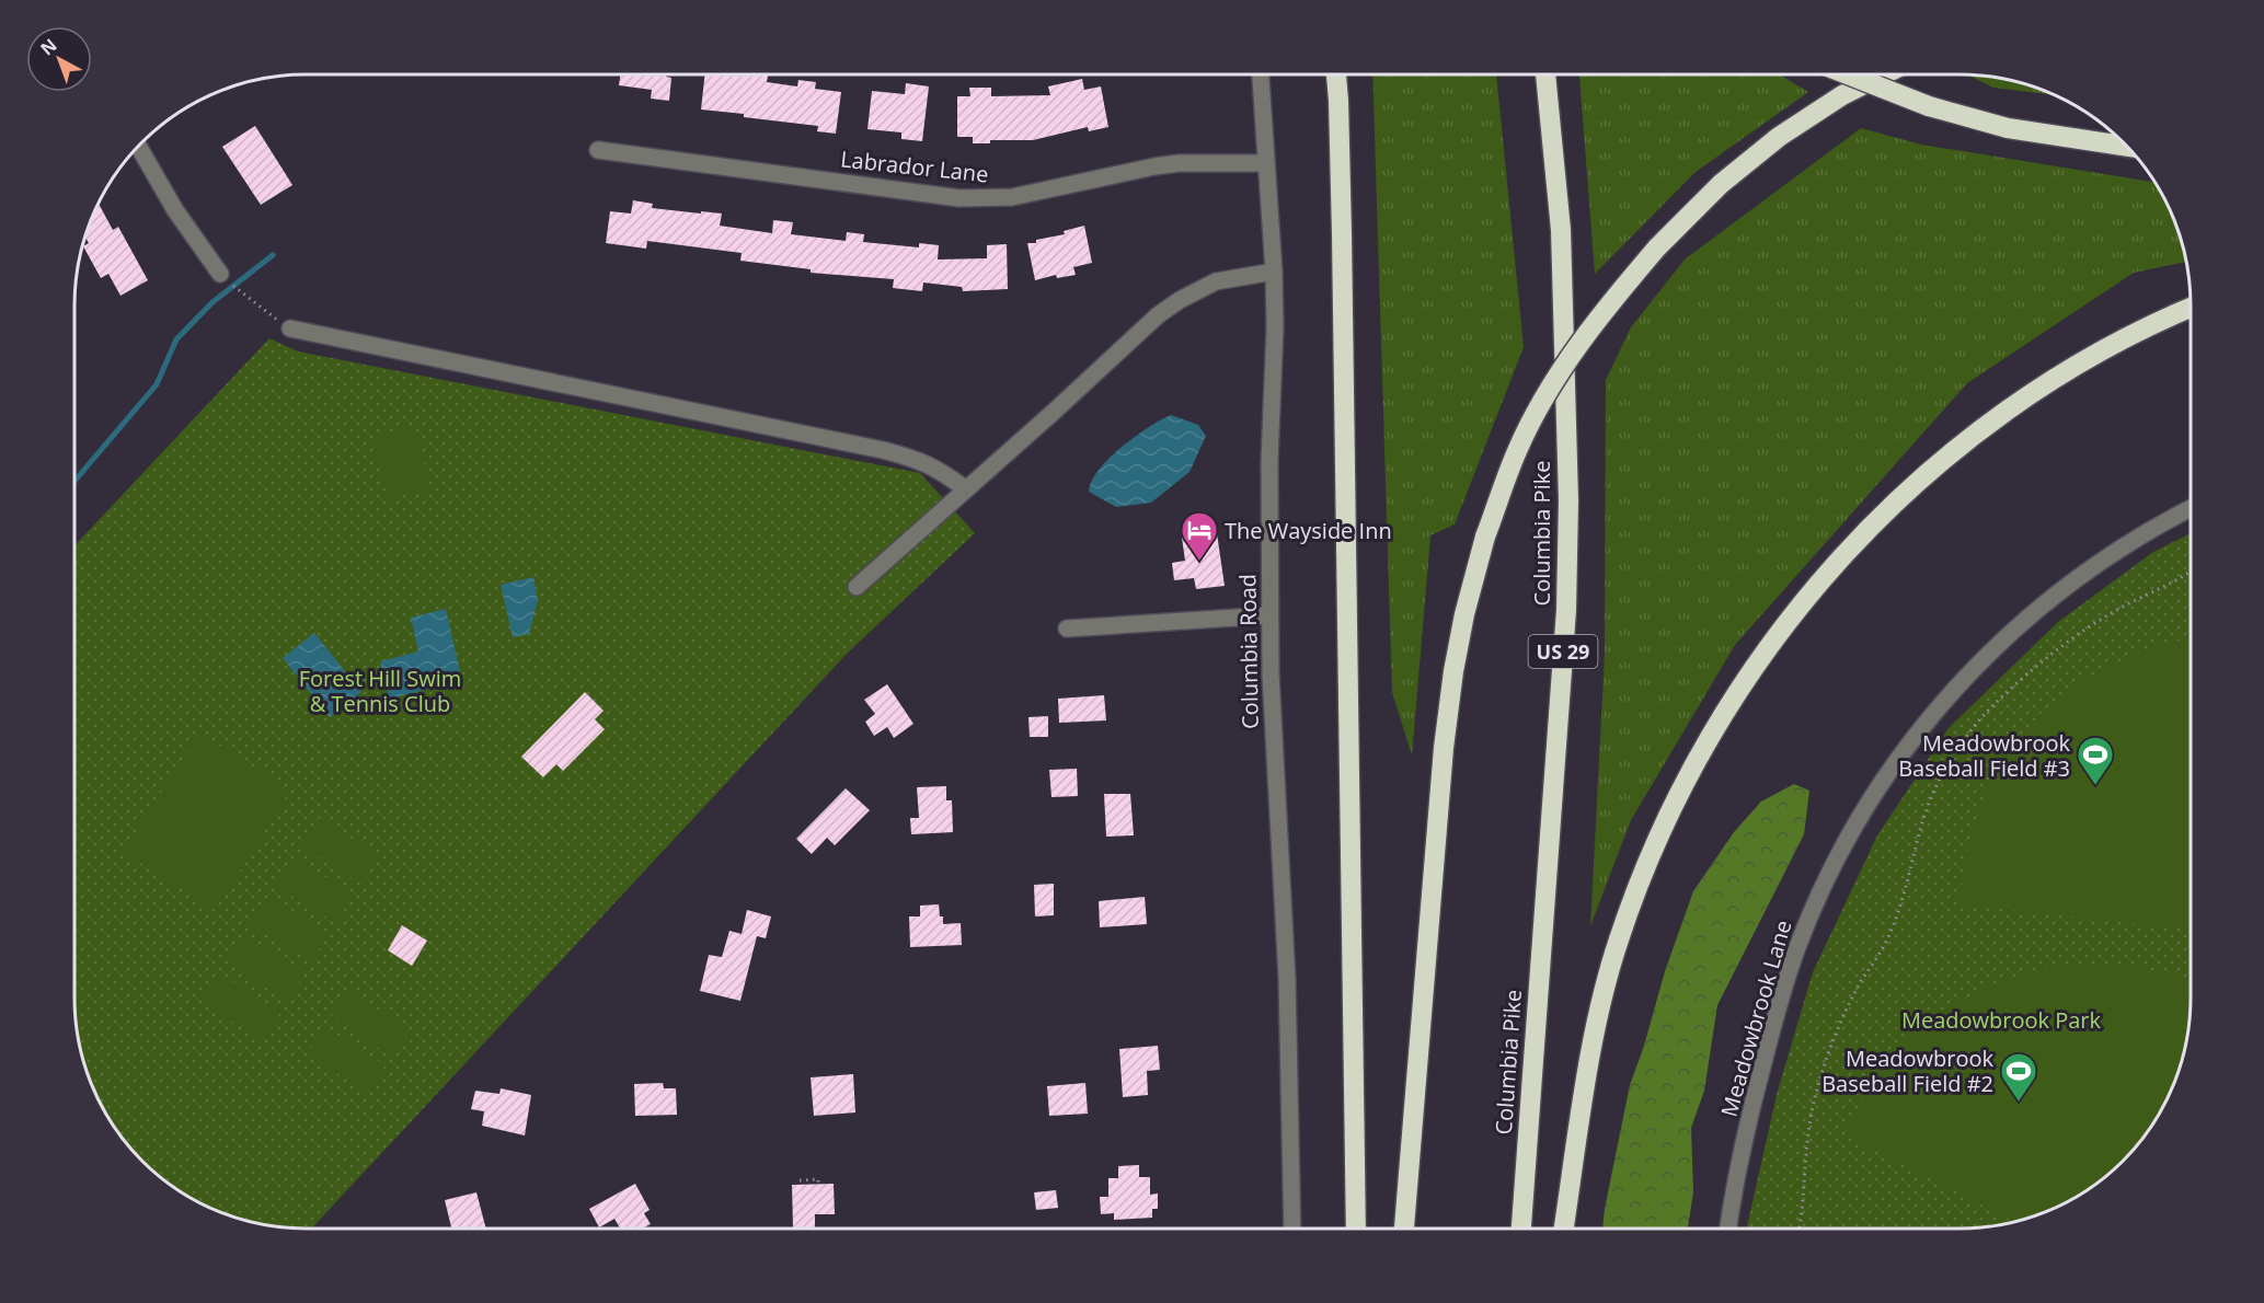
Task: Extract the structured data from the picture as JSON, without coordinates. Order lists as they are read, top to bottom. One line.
{"streets":{"highway":["Columbia Pike","US 29"],"street":["Labrador Lane","Columbia Road","Meadowbrook Lane"]},"crossings":[["Labrador Lane","Columbia Road"]],"parks":["Forest Hill Swim & Tennis Club","Meadowbrook Park"],"places":{"hotel":["The Wayside Inn"],"sports":["Meadowbrook Baseball Field #3","Meadowbrook Baseball Field #2"]},"north":"top left"}
